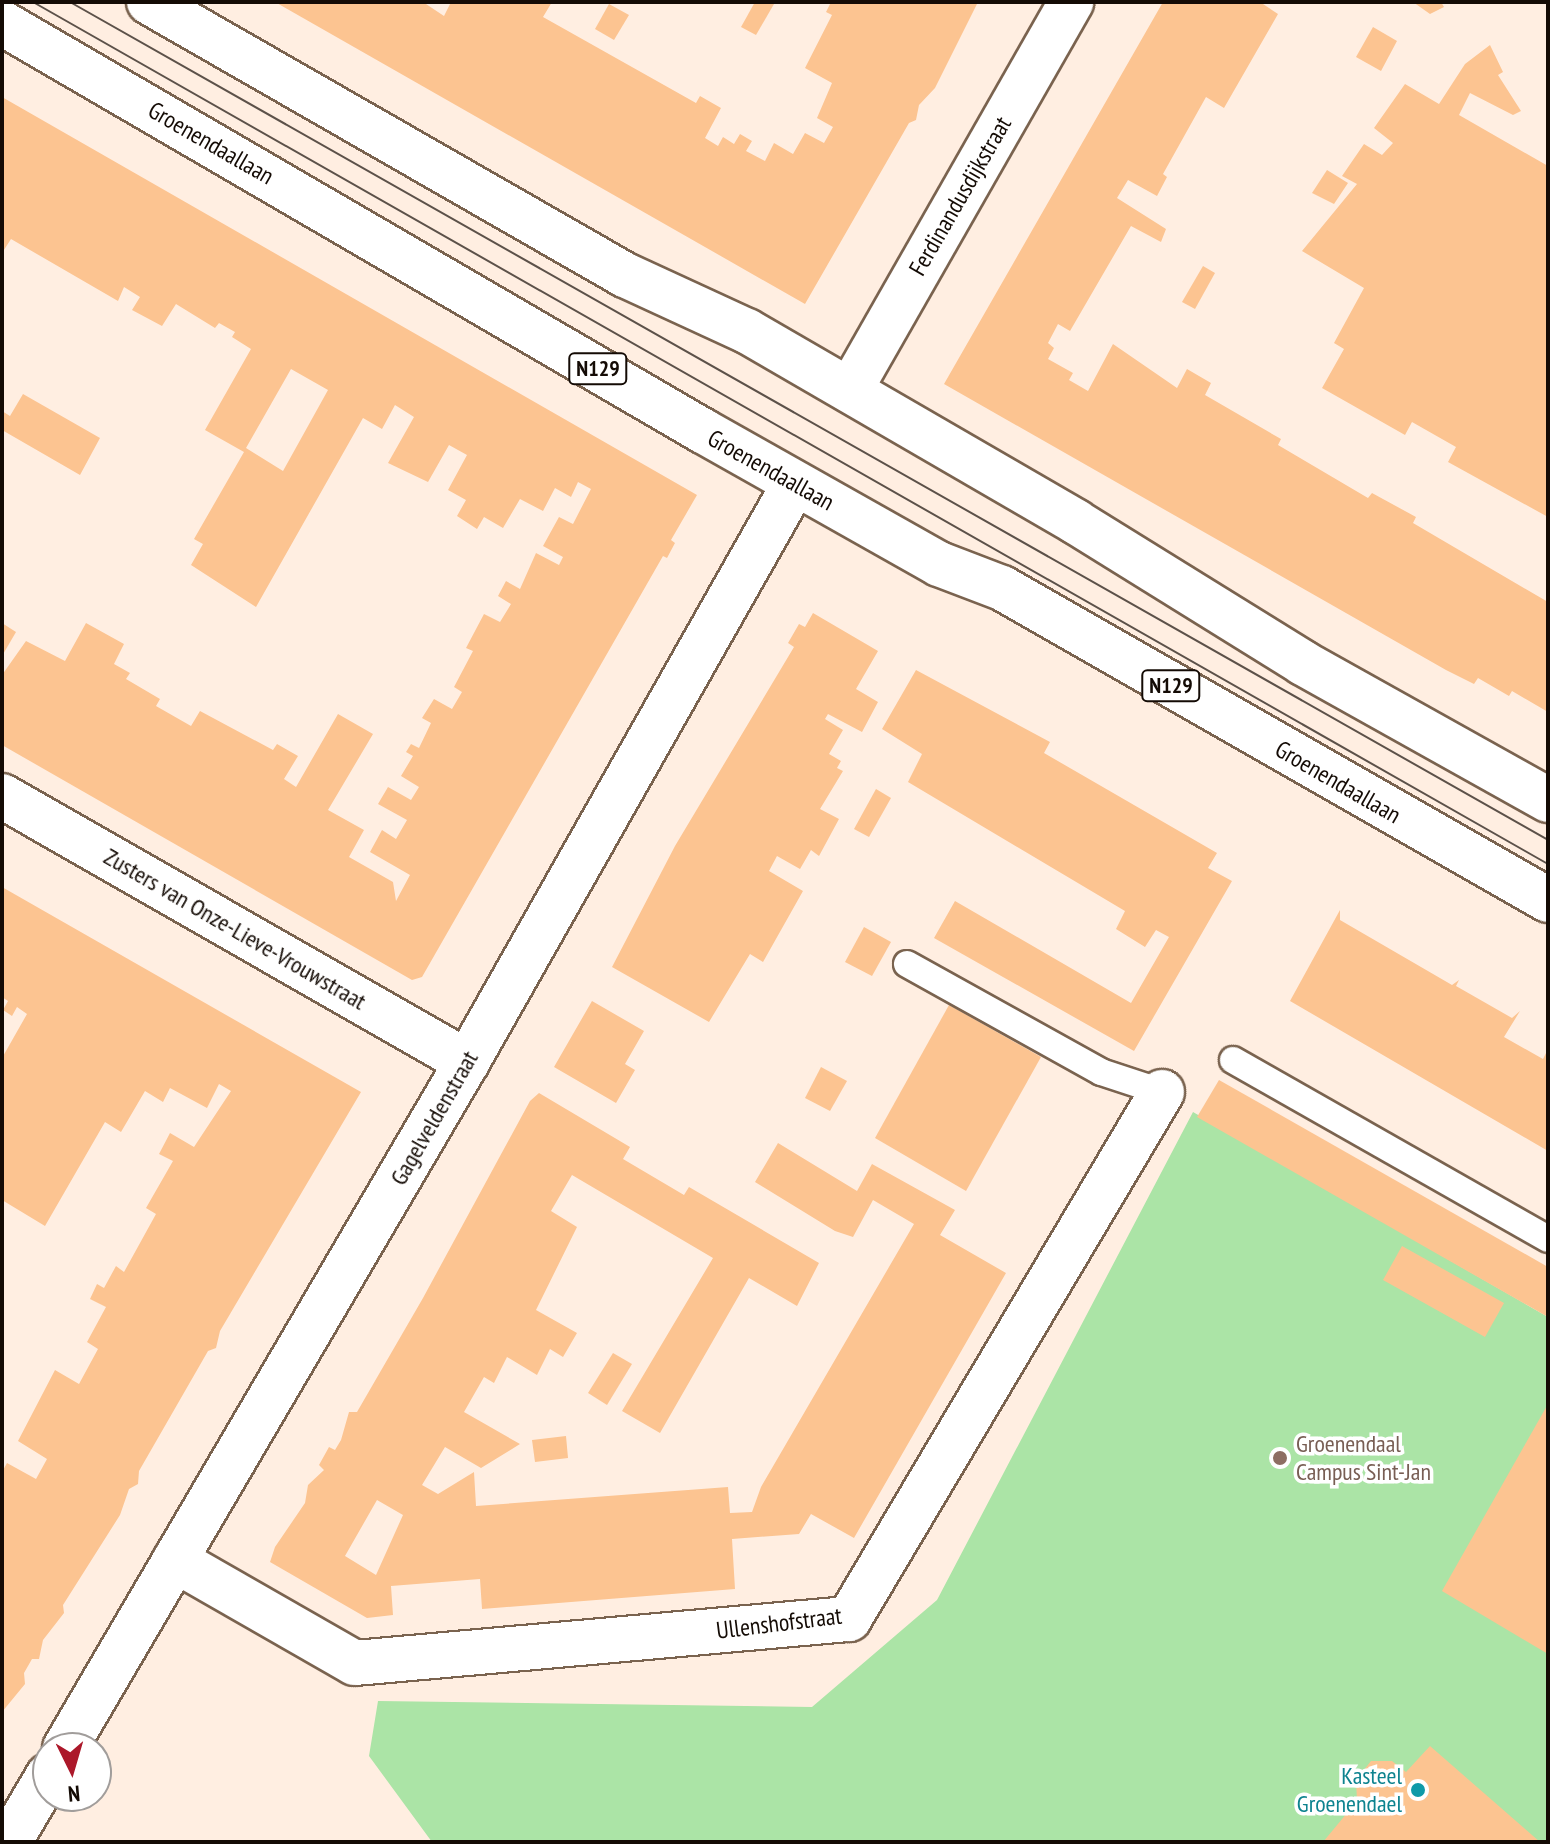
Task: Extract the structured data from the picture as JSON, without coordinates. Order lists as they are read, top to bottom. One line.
{"streets":{"street":["Groenendaallaan","Ferdinandusdijkstraat","N129","Zusters van Onze-Lieve-Vrouwstraat","Gagelveldenstraat","Ullenshofstraat"]},"crossings":[["Groenendaallaan","Gagelveldenstraat"],["Zusters van Onze-Lieve-Vrouwstraat","Gagelveldenstraat"],["Gagelveldenstraat","Ullenshofstraat"]],"places":["Groenendaal Campus Sint-Jan","Kasteel Groenendael"],"north":"bottom"}
